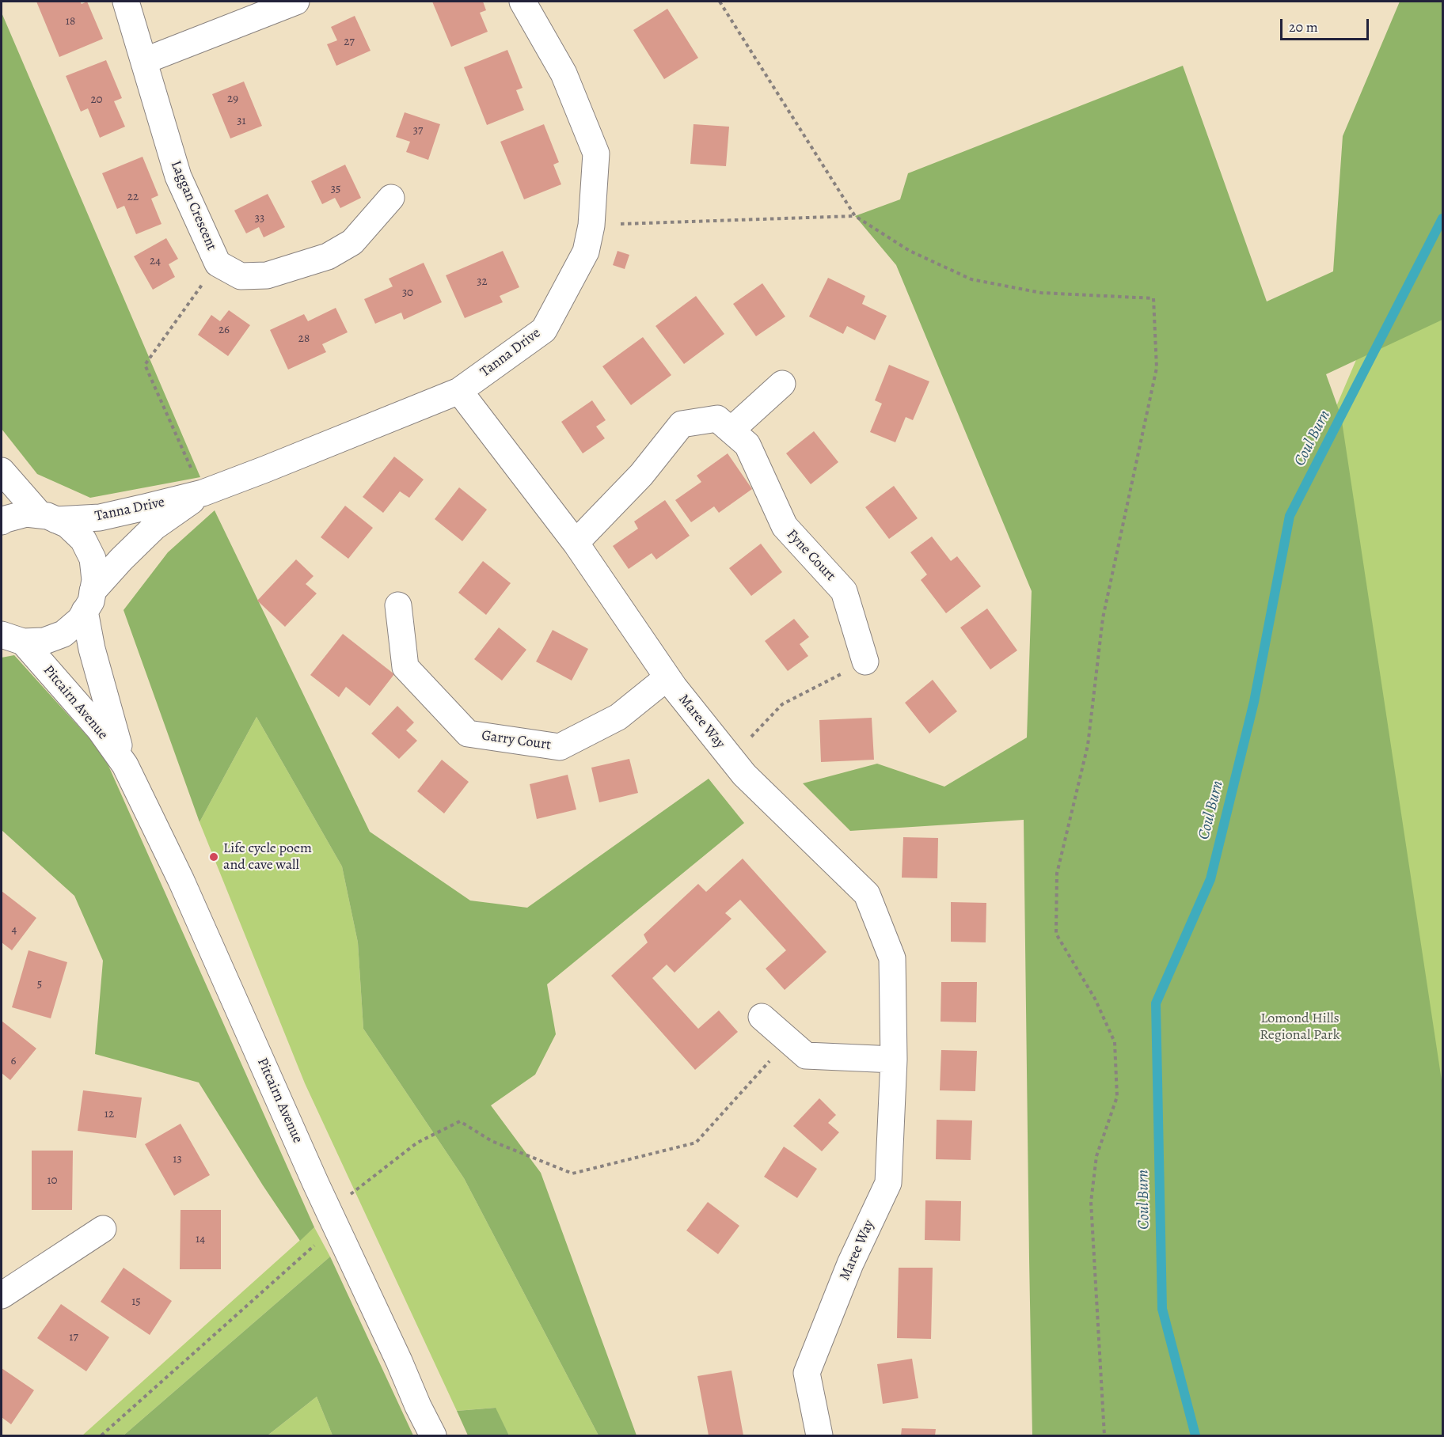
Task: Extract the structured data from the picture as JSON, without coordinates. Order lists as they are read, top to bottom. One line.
{"streets":{"street":["Laggan Crescent","Tanna Drive","Fyne Court","Pitcairn Avenue","Maree Way","Garry Court"]},"crossings":[["Tanna Drive","Pitcairn Avenue"],["Tanna Drive","Maree Way"],["Fyne Court","Maree Way"],["Maree Way","Garry Court"]],"water":["Coul Burn"],"parks":["Lomond Hills Regional Park"],"places":["Life cycle poem and cave wall"],"house_numbers":["18","27","29","20","31","37","35","22","33","24","32","30","26","28","4","5","6","12","13","10","14","15","17"],"scale_bar":"20 m"}
